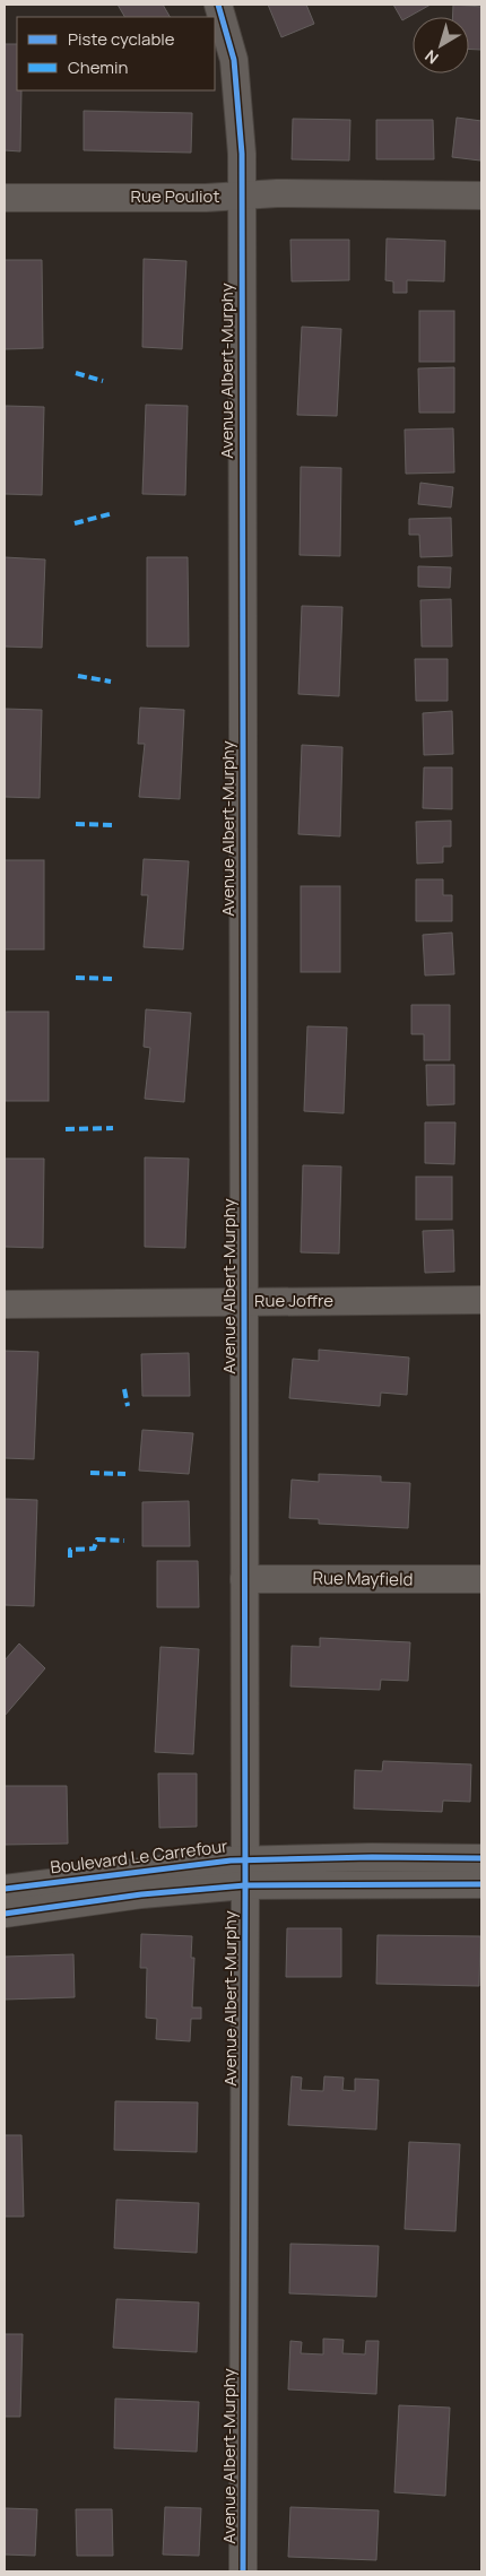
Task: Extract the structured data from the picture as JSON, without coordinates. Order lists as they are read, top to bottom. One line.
{"streets":{"street":["Rue Pouliot","Avenue Albert-Murphy","Rue Joffre","Rue Mayfield","Boulevard Le Carrefour"]},"crossings":[["Rue Pouliot","Avenue Albert-Murphy"],["Avenue Albert-Murphy","Rue Joffre"],["Avenue Albert-Murphy","Rue Mayfield"],["Avenue Albert-Murphy","Boulevard Le Carrefour"]],"legend":["Piste cyclable","Chemin"],"north":"bottom left"}
